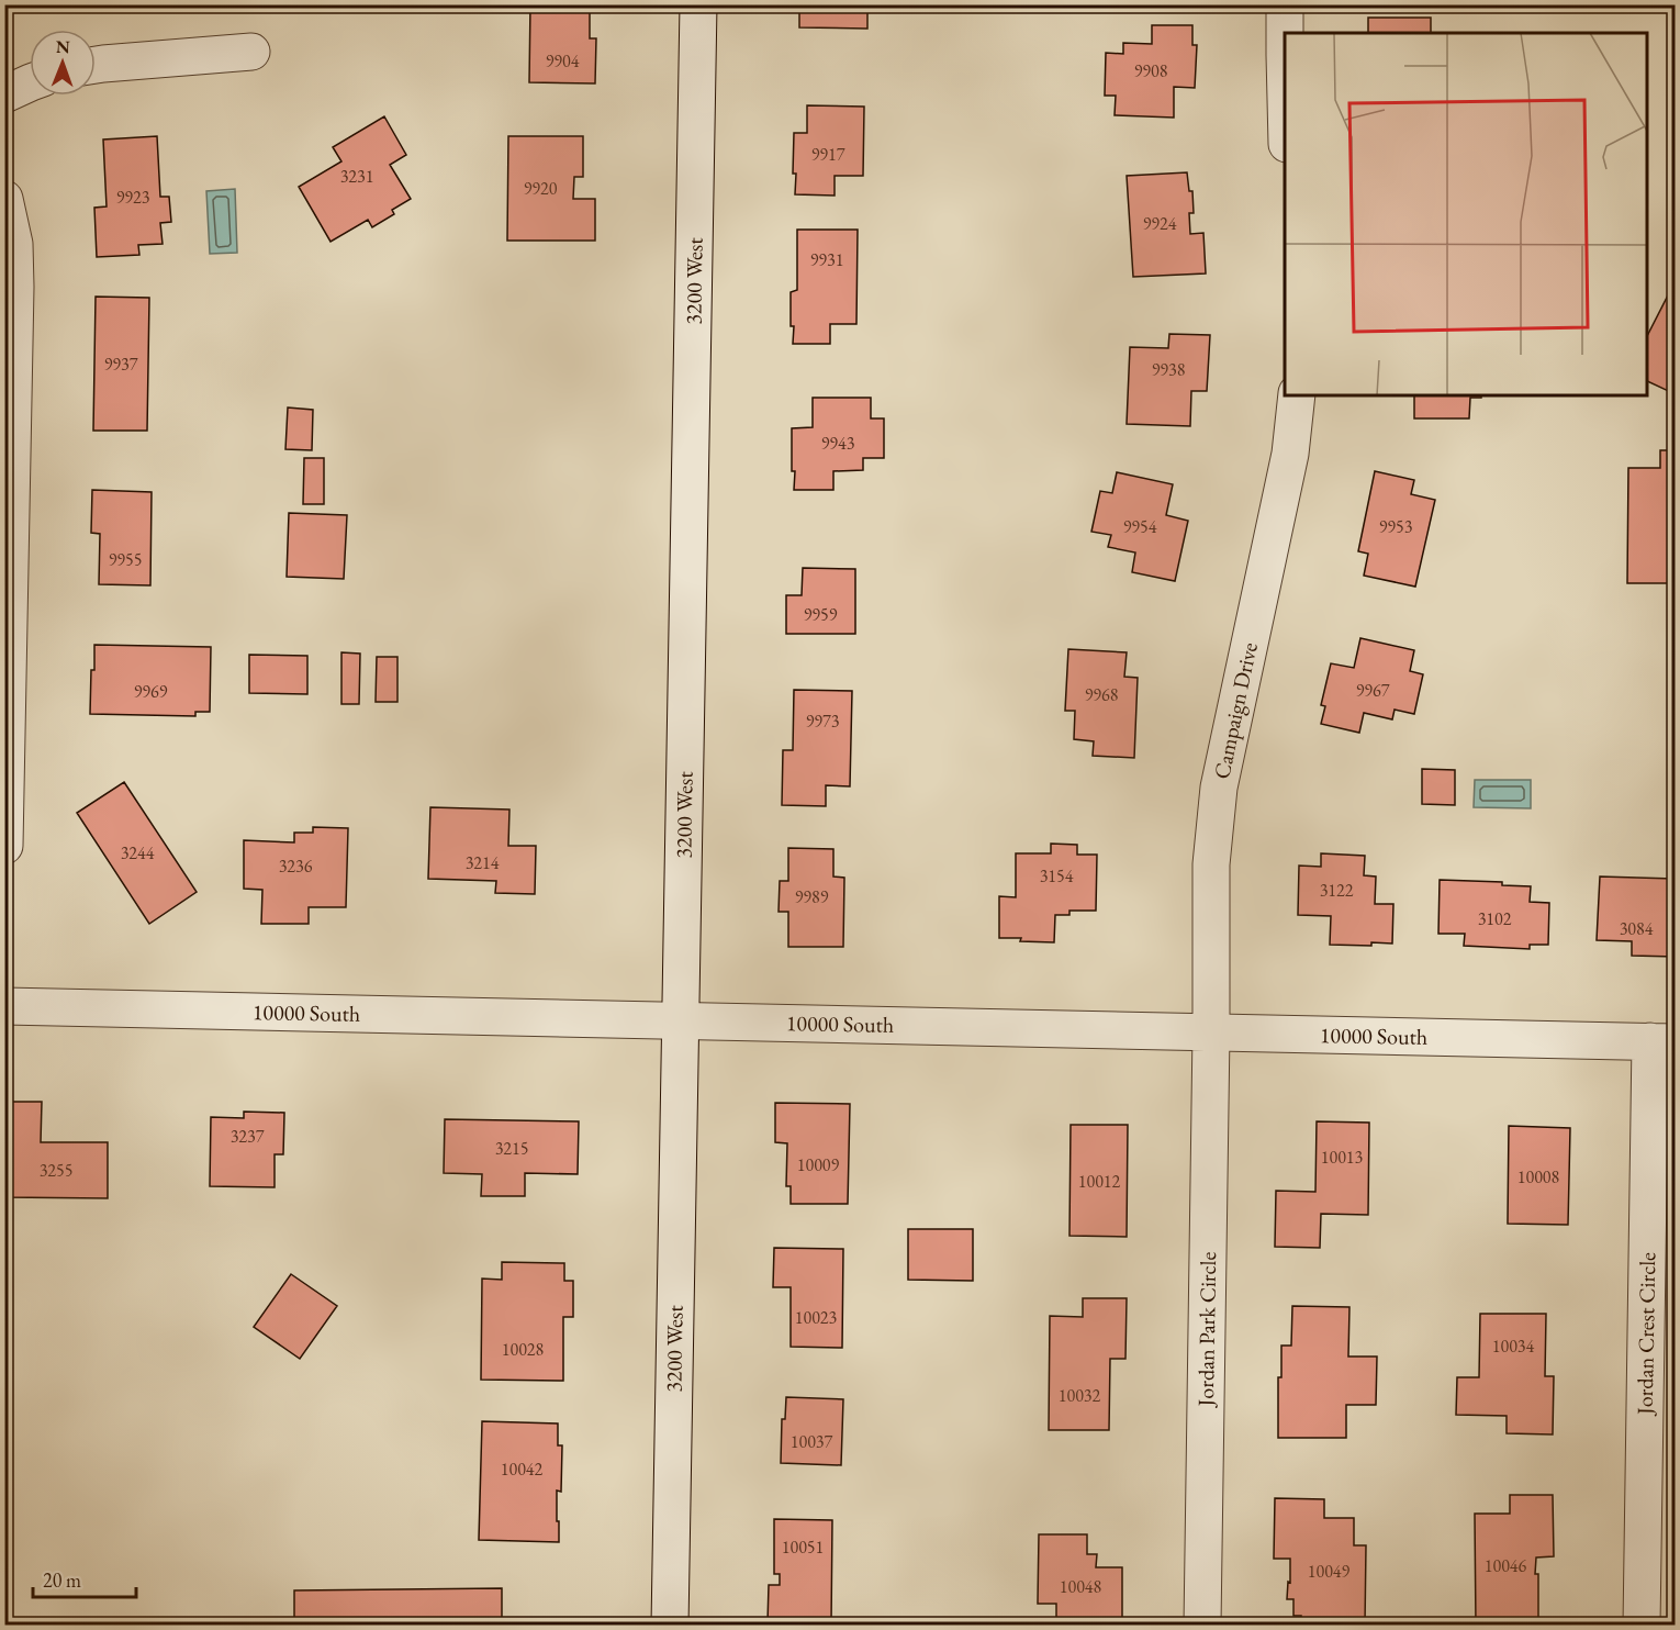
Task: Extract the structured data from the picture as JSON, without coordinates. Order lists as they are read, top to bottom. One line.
{"streets":{"street":["3200 West","Campaign Drive","10000 South","Jordan Park Circle","Jordan Crest Circle"]},"crossings":[["3200 West","10000 South"],["Campaign Drive","10000 South"],["Campaign Drive","Jordan Park Circle"],["10000 South","Jordan Park Circle"],["10000 South","Jordan Crest Circle"]],"house_numbers":["9904","9908","9917","3231","9920","9923","9924","9931","9937","9938","9943","9954","9953","9955","9959","9967","9969","9968","9973","3244","3214","3236","3154","3122","9989","3102","3084","3237","3215","10013","10009","3255","10008","10012","10023","10034","10028","10032","10037","10042","10051","10046","10049","10048"],"scale_bar":"20 m","north":"top"}
